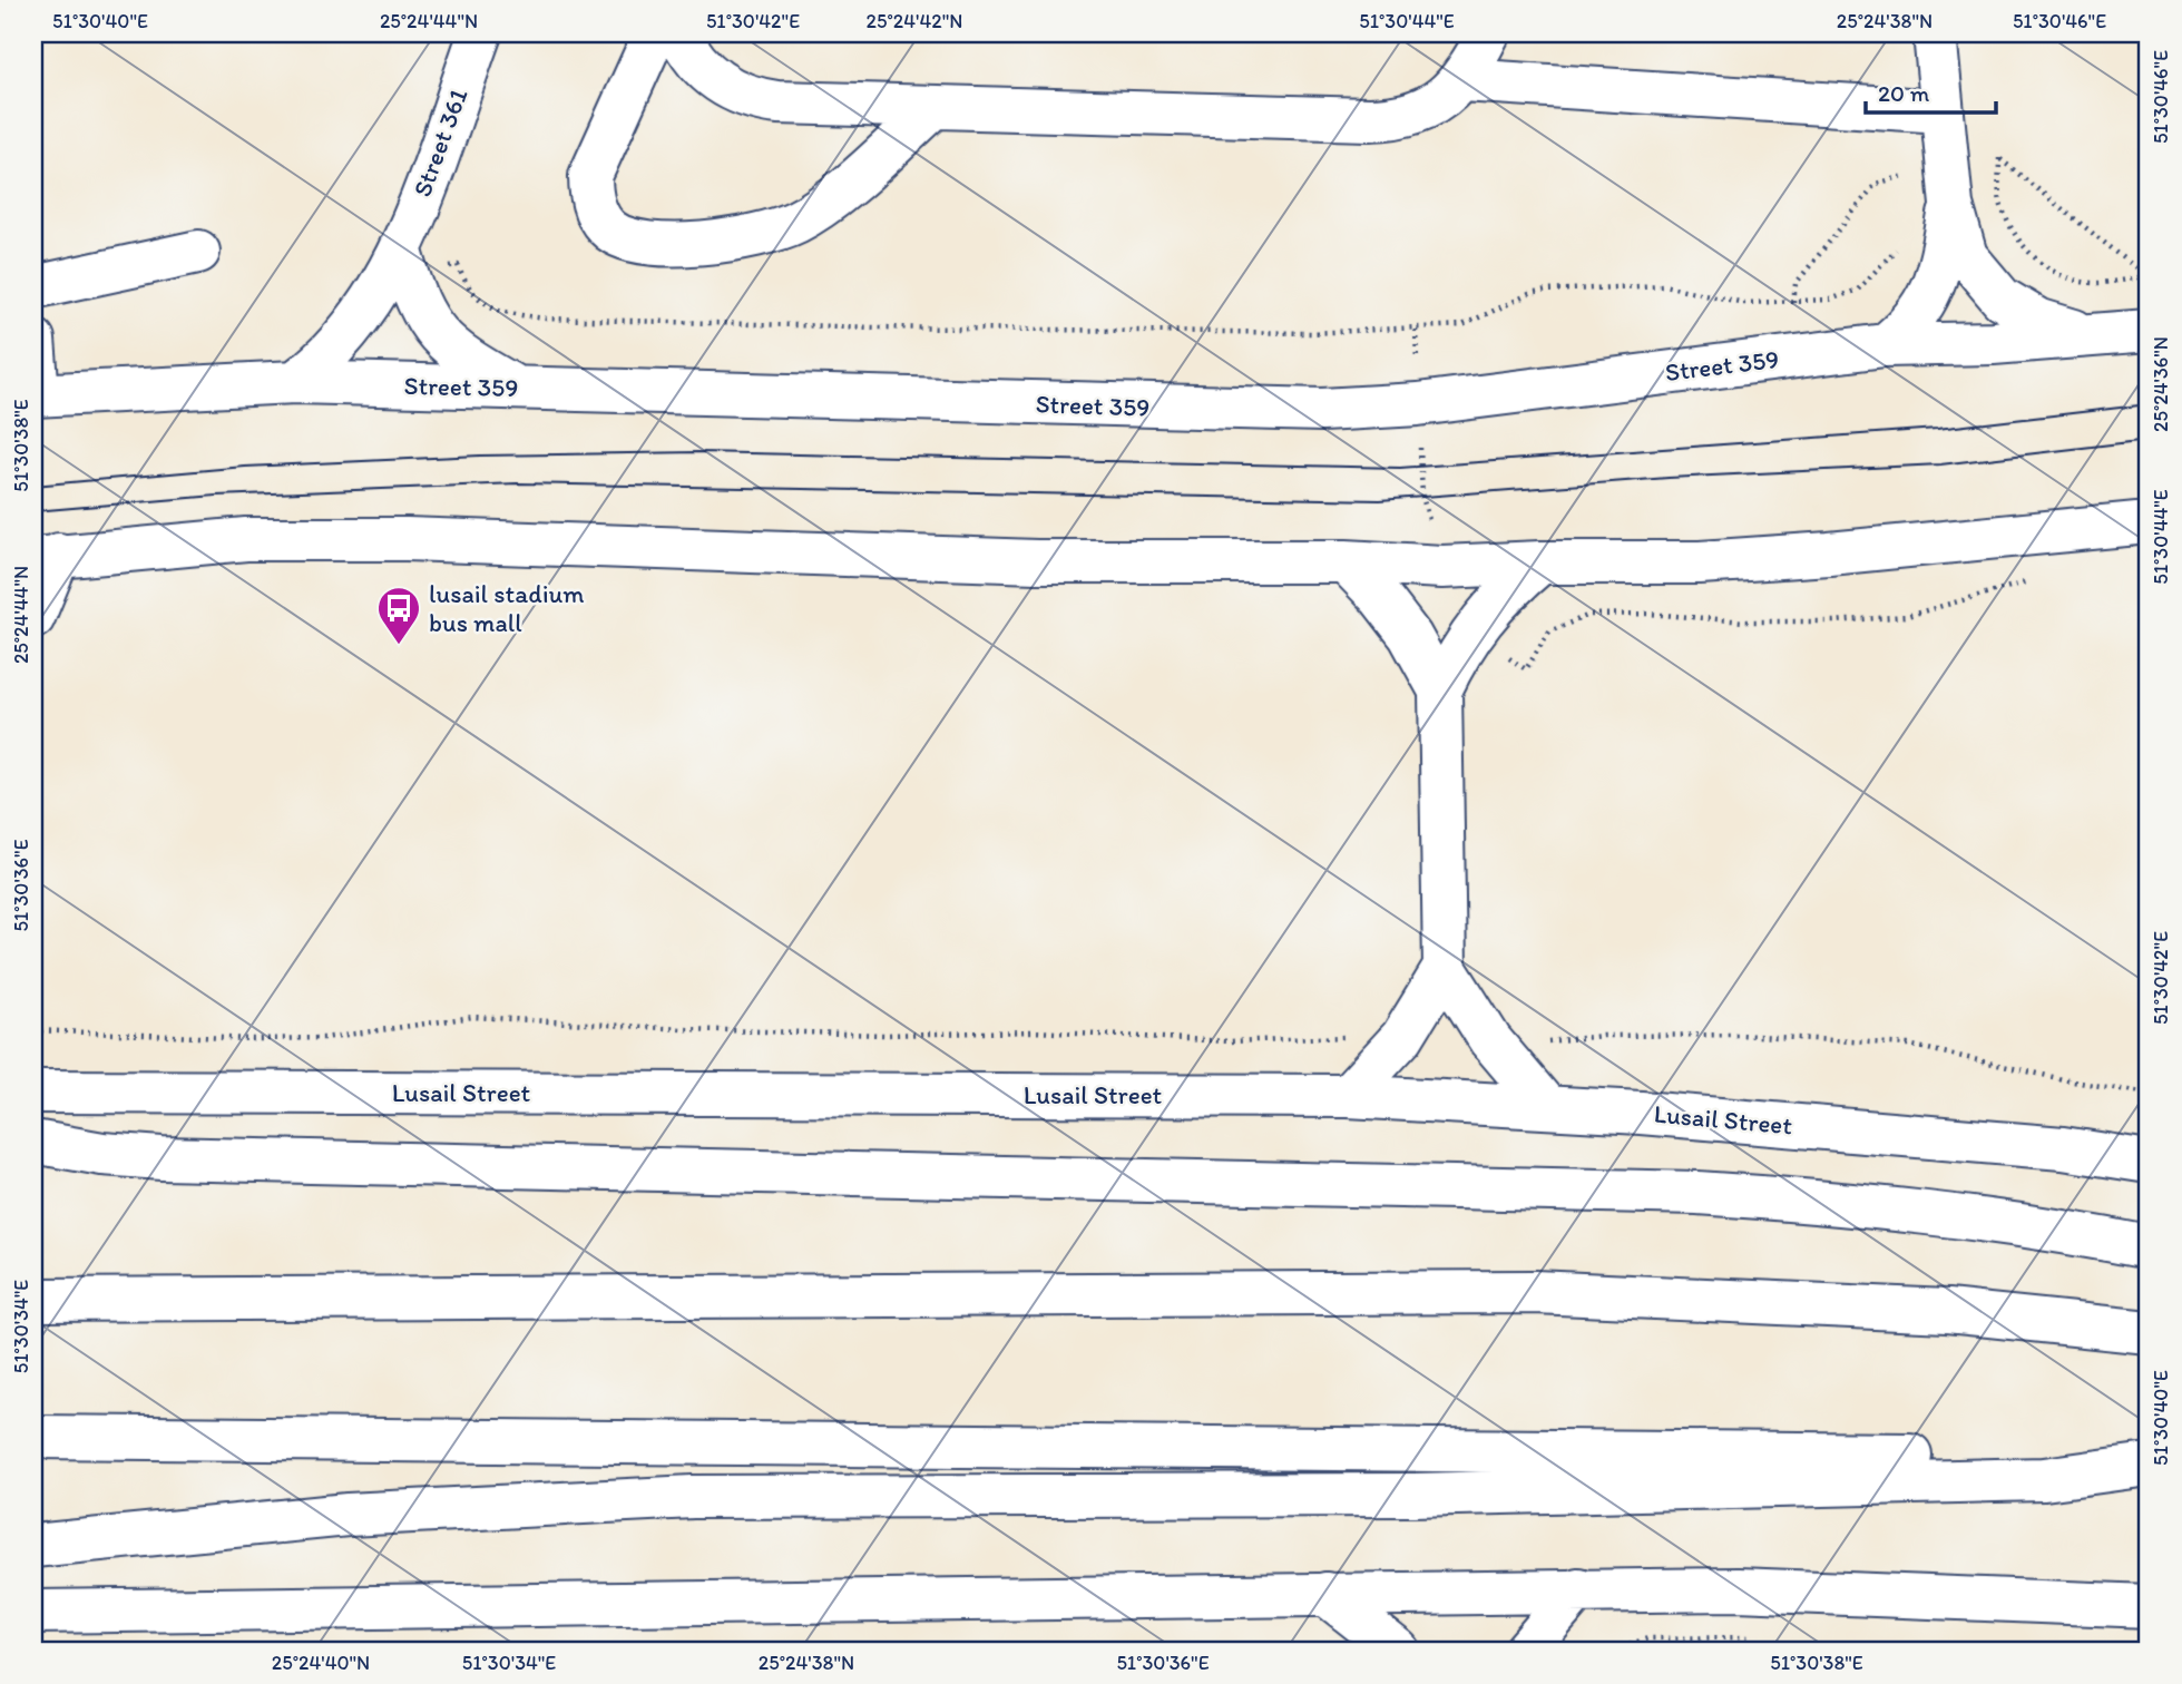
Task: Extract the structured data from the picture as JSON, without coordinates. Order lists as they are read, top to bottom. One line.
{"streets":{"main road":["Street 361","Street 359","Lusail Street"]},"crossings":[["Street 361","Street 359"]],"places":{"bus stop":["lusail stadium bus mall"]},"scale_bar":"20 m","coordinates":["51°30'40\"E","25°24'44\"N","51°30'42\"E","25°24'42\"N","51°30'44\"E","25°24'38\"N","51°30'46\"E","25°24'36\"N","51°30'38\"E","51°30'36\"E","51°30'34\"E","25°24'40\"N"]}
